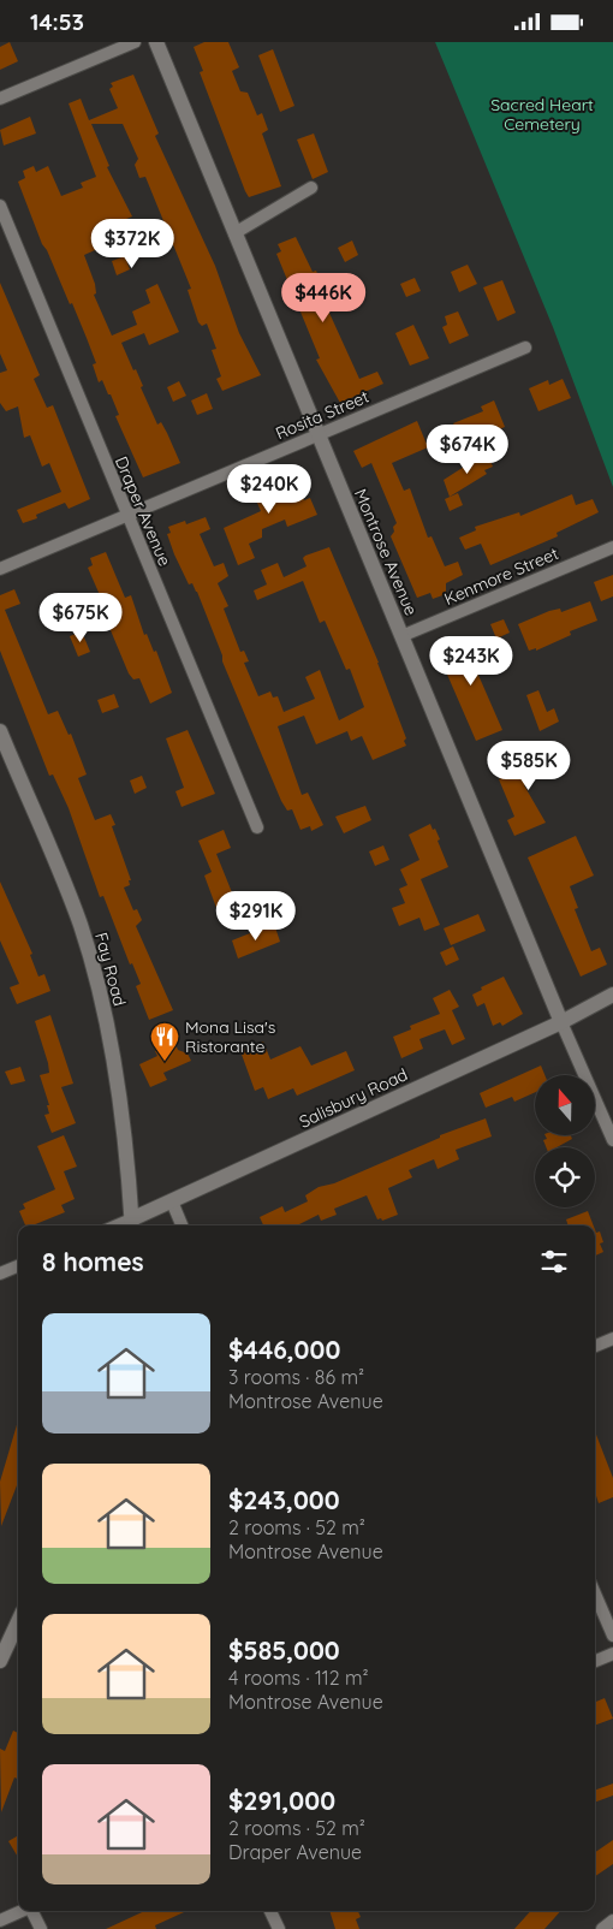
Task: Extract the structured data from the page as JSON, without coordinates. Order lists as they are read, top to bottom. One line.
{"streets":{"street":["Rosita Street","Draper Avenue","Montrose Avenue","Kenmore Street","Fay Road","Salisbury Road"]},"crossings":[["Rosita Street","Draper Avenue"],["Rosita Street","Montrose Avenue"],["Montrose Avenue","Kenmore Street"],["Montrose Avenue","Salisbury Road"],["Fay Road","Salisbury Road"]],"parks":["Sacred Heart Cemetery"],"places":{"restaurant":["Mona Lisa's Ristorante"]},"north":"top","page":{"status":"14:53","price":["$372K","$446K","$674K","$240K","$675K","$243K","$585K","$291K"],"heading":"8 homes","list":[{"name":"$446,000","note":"3 rooms · 86 m² · Montrose Avenue"},{"name":"$243,000","note":"2 rooms · 52 m² · Montrose Avenue"},{"name":"$585,000","note":"4 rooms · 112 m² · Montrose Avenue"},{"name":"$291,000","note":"2 rooms · 52 m² · Draper Avenue"}]}}
